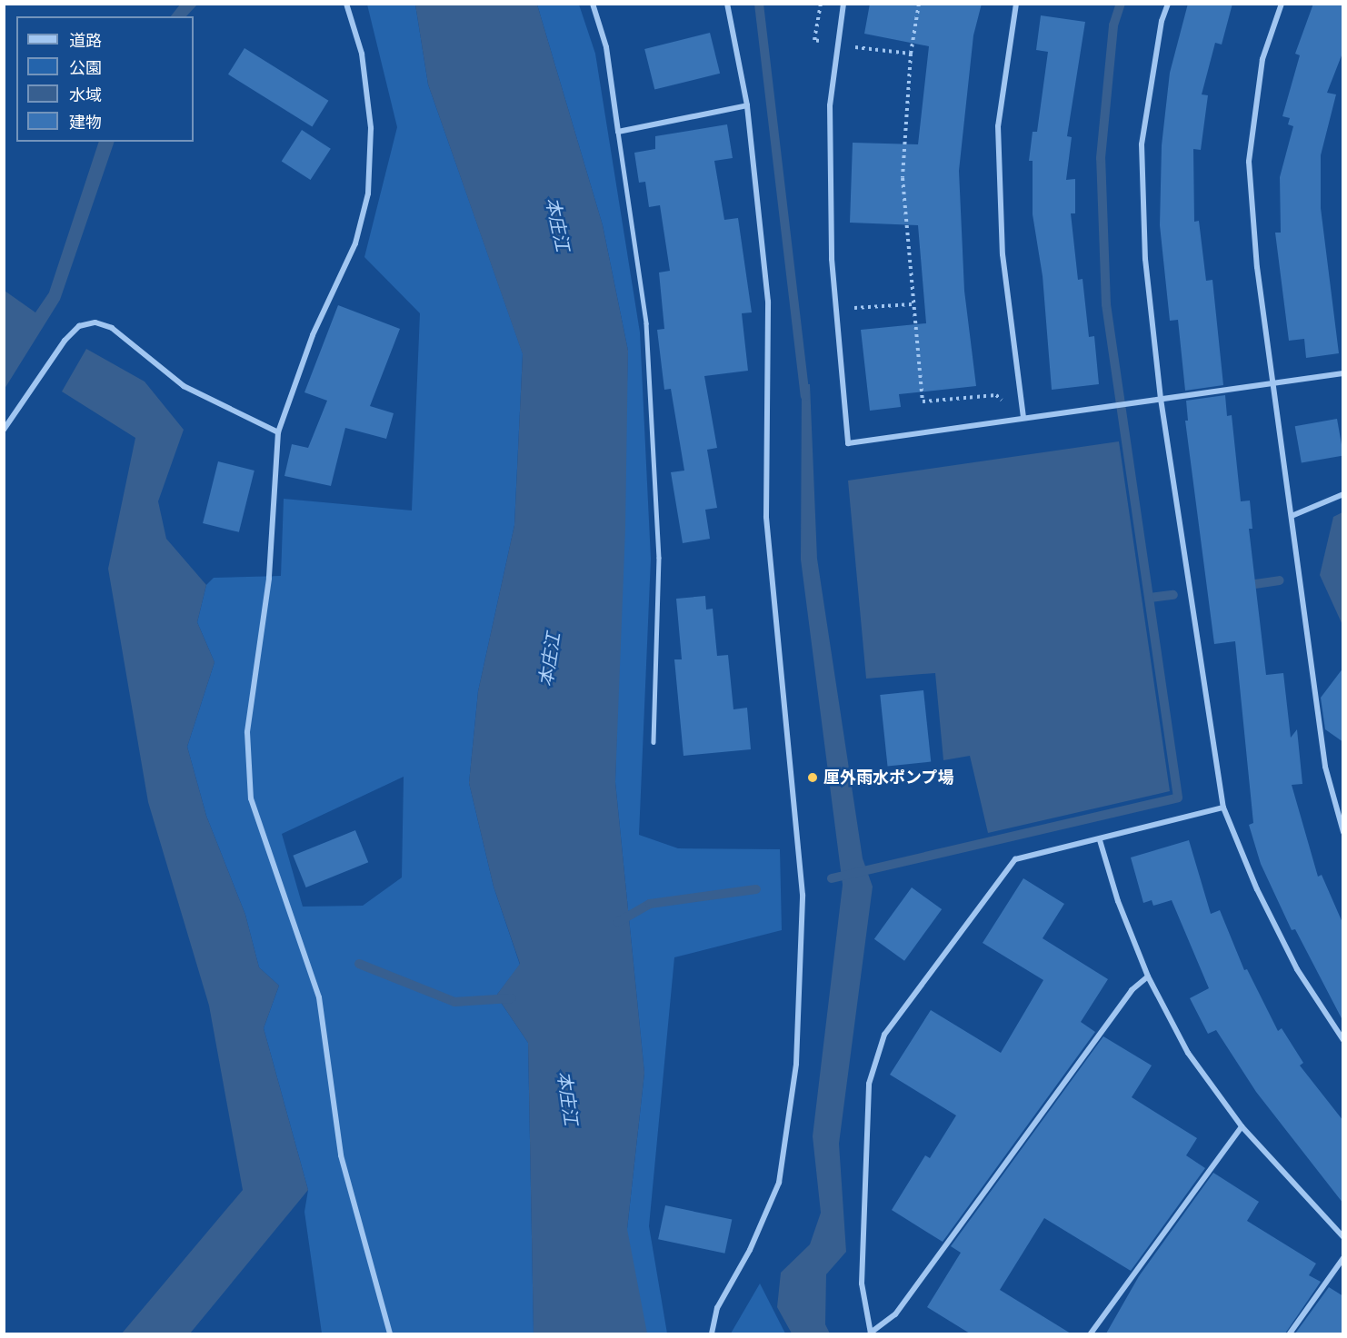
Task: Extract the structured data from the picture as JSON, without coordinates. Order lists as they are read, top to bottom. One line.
{"water":["本庄江"],"places":["厘外雨水ポンプ場"],"legend":["道路","公園","水域","建物"]}
